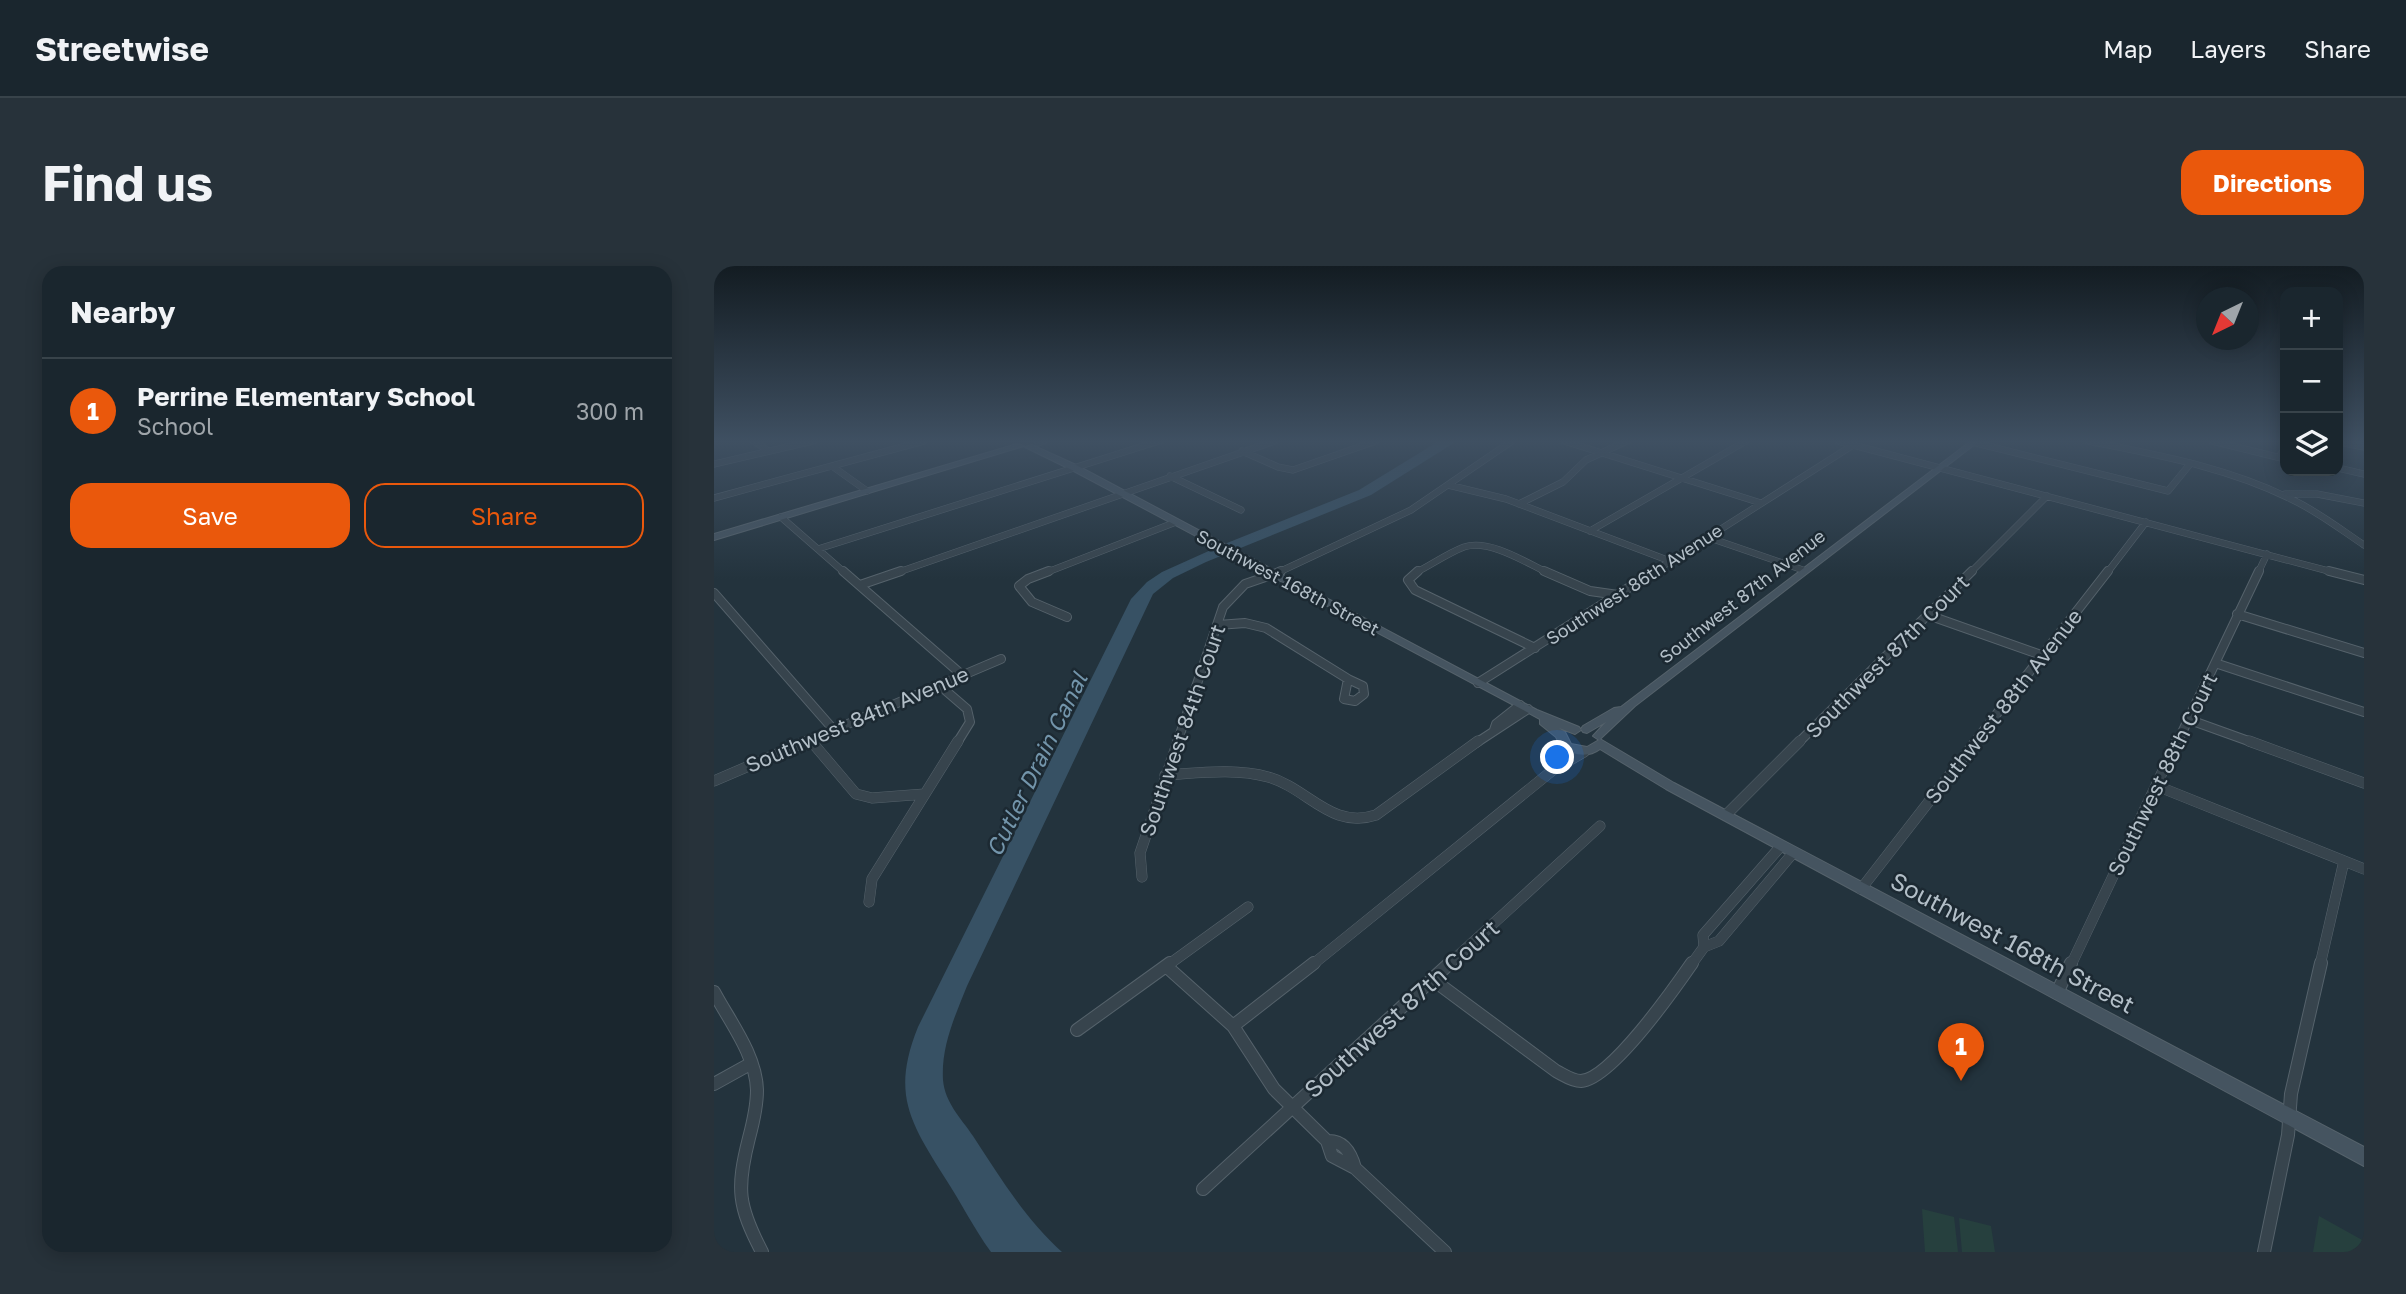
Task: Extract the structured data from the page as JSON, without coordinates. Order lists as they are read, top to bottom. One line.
{"streets":{"street":["Southwest 168th Street","Southwest 86th Avenue","Southwest 87th Avenue","Southwest 87th Court","Southwest 88th Avenue","Southwest 84th Avenue","Southwest 84th Court","Southwest 88th Court"]},"crossings":[["Southwest 168th Street","Southwest 86th Avenue"],["Southwest 168th Street","Southwest 87th Avenue"],["Southwest 168th Street","Southwest 87th Court"],["Southwest 168th Street","Southwest 88th Avenue"],["Southwest 168th Street","Southwest 84th Court"],["Southwest 168th Street","Southwest 88th Court"]],"water":["Cutler Drain Canal"],"north":"bottom left","page":{"header":"Streetwise","nav":["Map","Layers","Share"],"buttons":["Directions",["Save","Share"]],"title":"Find us","heading":"Nearby","map_buttons":["+","−"],"list":[{"mark":"1","name":"Perrine Elementary School","note":"School","value":"300 m"}],"pins":"1"}}
